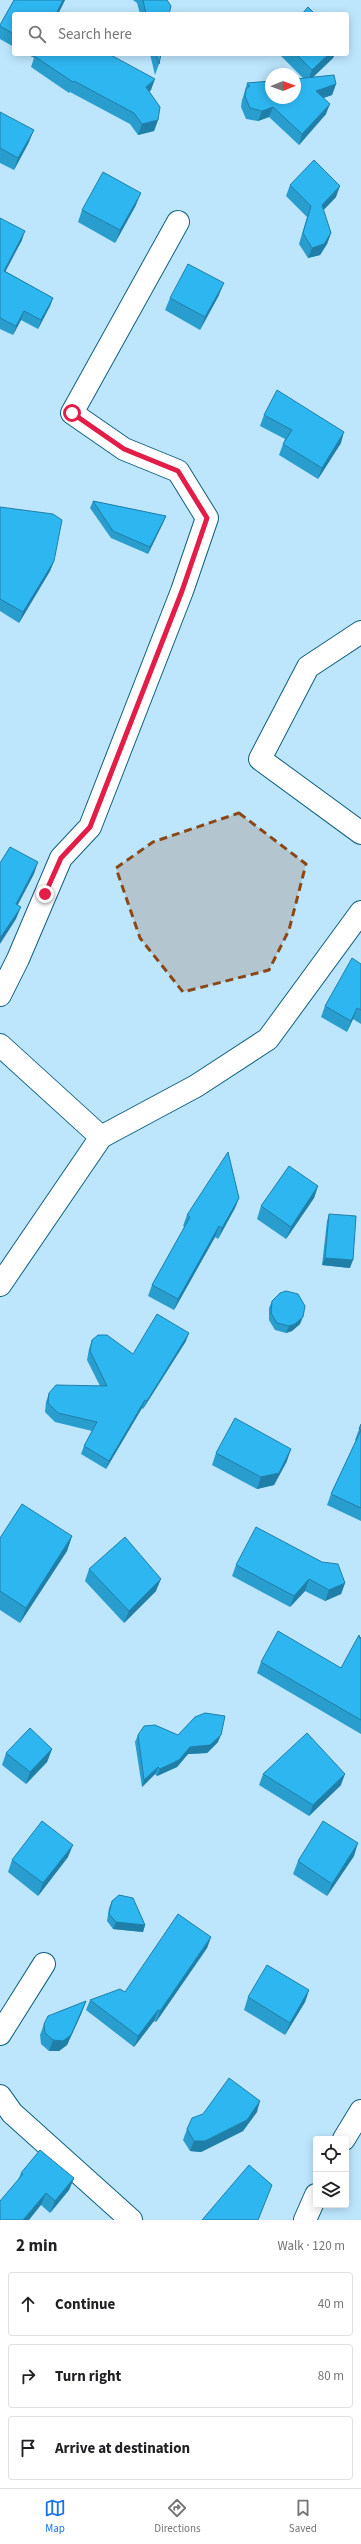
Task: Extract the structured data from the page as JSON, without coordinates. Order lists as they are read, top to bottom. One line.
{"north":"right","page":{"search":"Search here","heading":["2 min","Walk · 120 m"],"list":[["Continue","40 m"],["Turn right","80 m"],"Arrive at destination"],"nav":["Map","Directions","Saved"]}}
